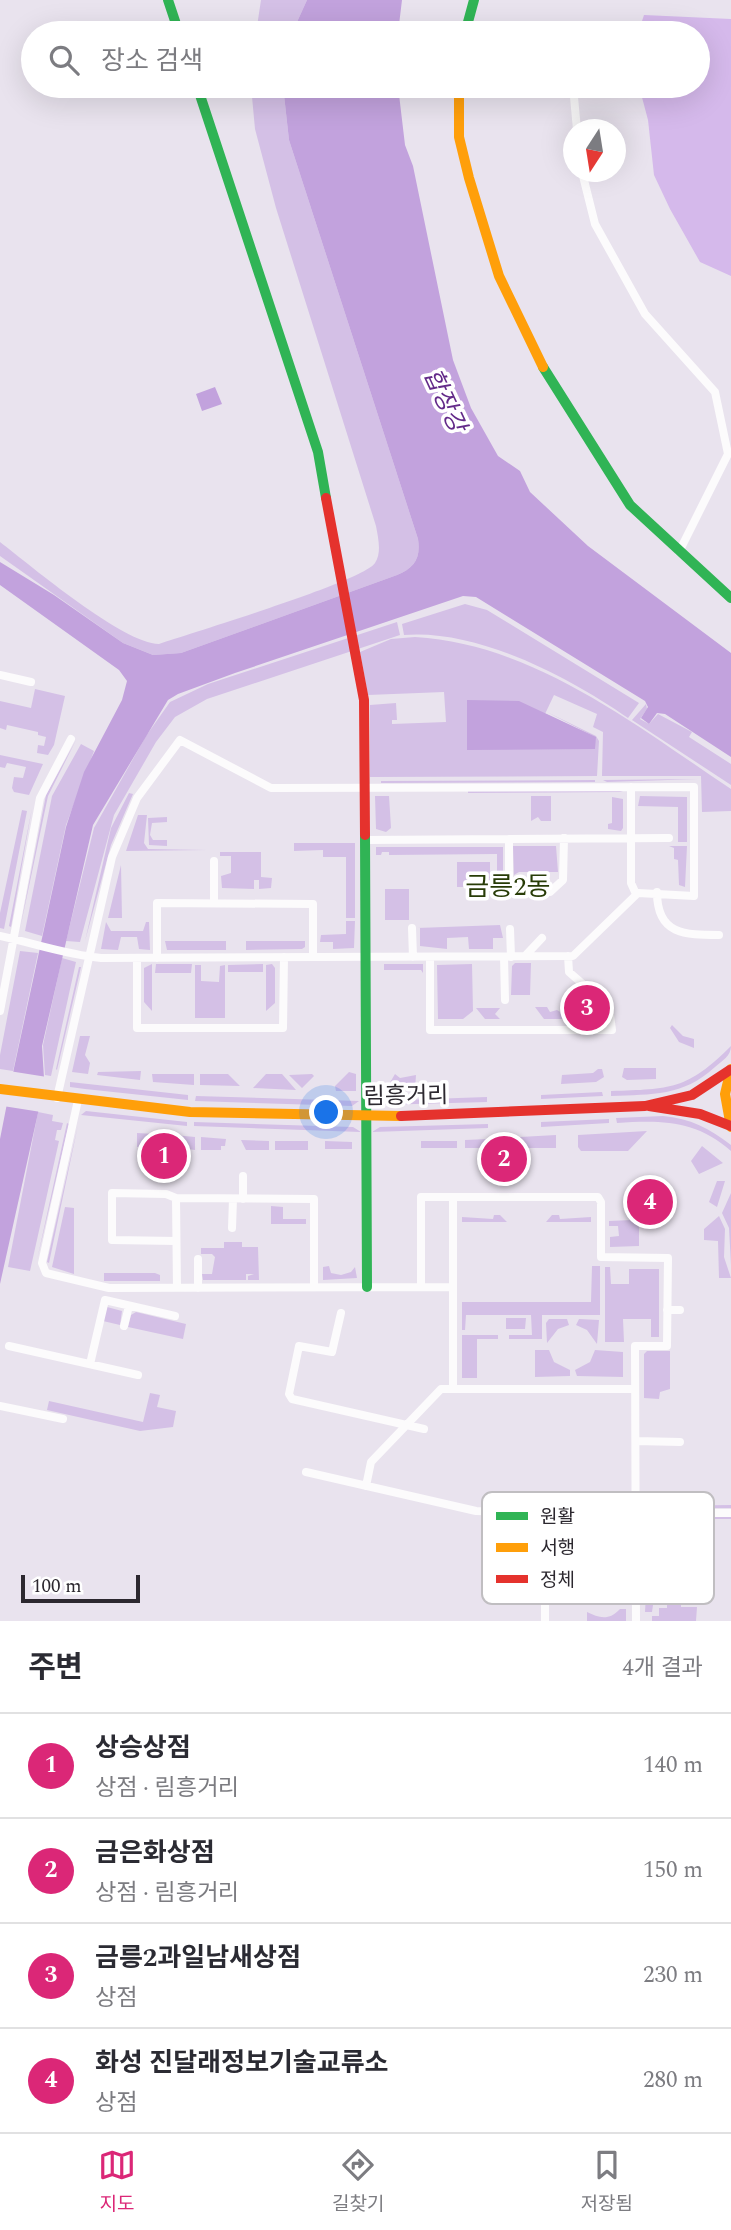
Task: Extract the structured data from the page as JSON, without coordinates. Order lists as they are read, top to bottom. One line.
{"streets":{"main road":["림흥거리"]},"districts":["금릉2동"],"water":["합장강"],"legend":["원활","서행","정체"],"scale_bar":"100 m","north":"bottom","page":{"search":"장소 검색","pins":["3","1","2","4"],"scale":"100 m","heading":["주변","4개 결과"],"list":[{"mark":"1","name":"상승상점","note":"상점 · 림흥거리","value":"140 m"},{"mark":"2","name":"금은화상점","note":"상점 · 림흥거리","value":"150 m"},{"mark":"3","name":"금릉2과일남새상점","note":"상점","value":"230 m"},{"mark":"4","name":"화성 진달래정보기술교류소","note":"상점","value":"280 m"}],"nav":["지도","길찾기","저장됨"]}}
